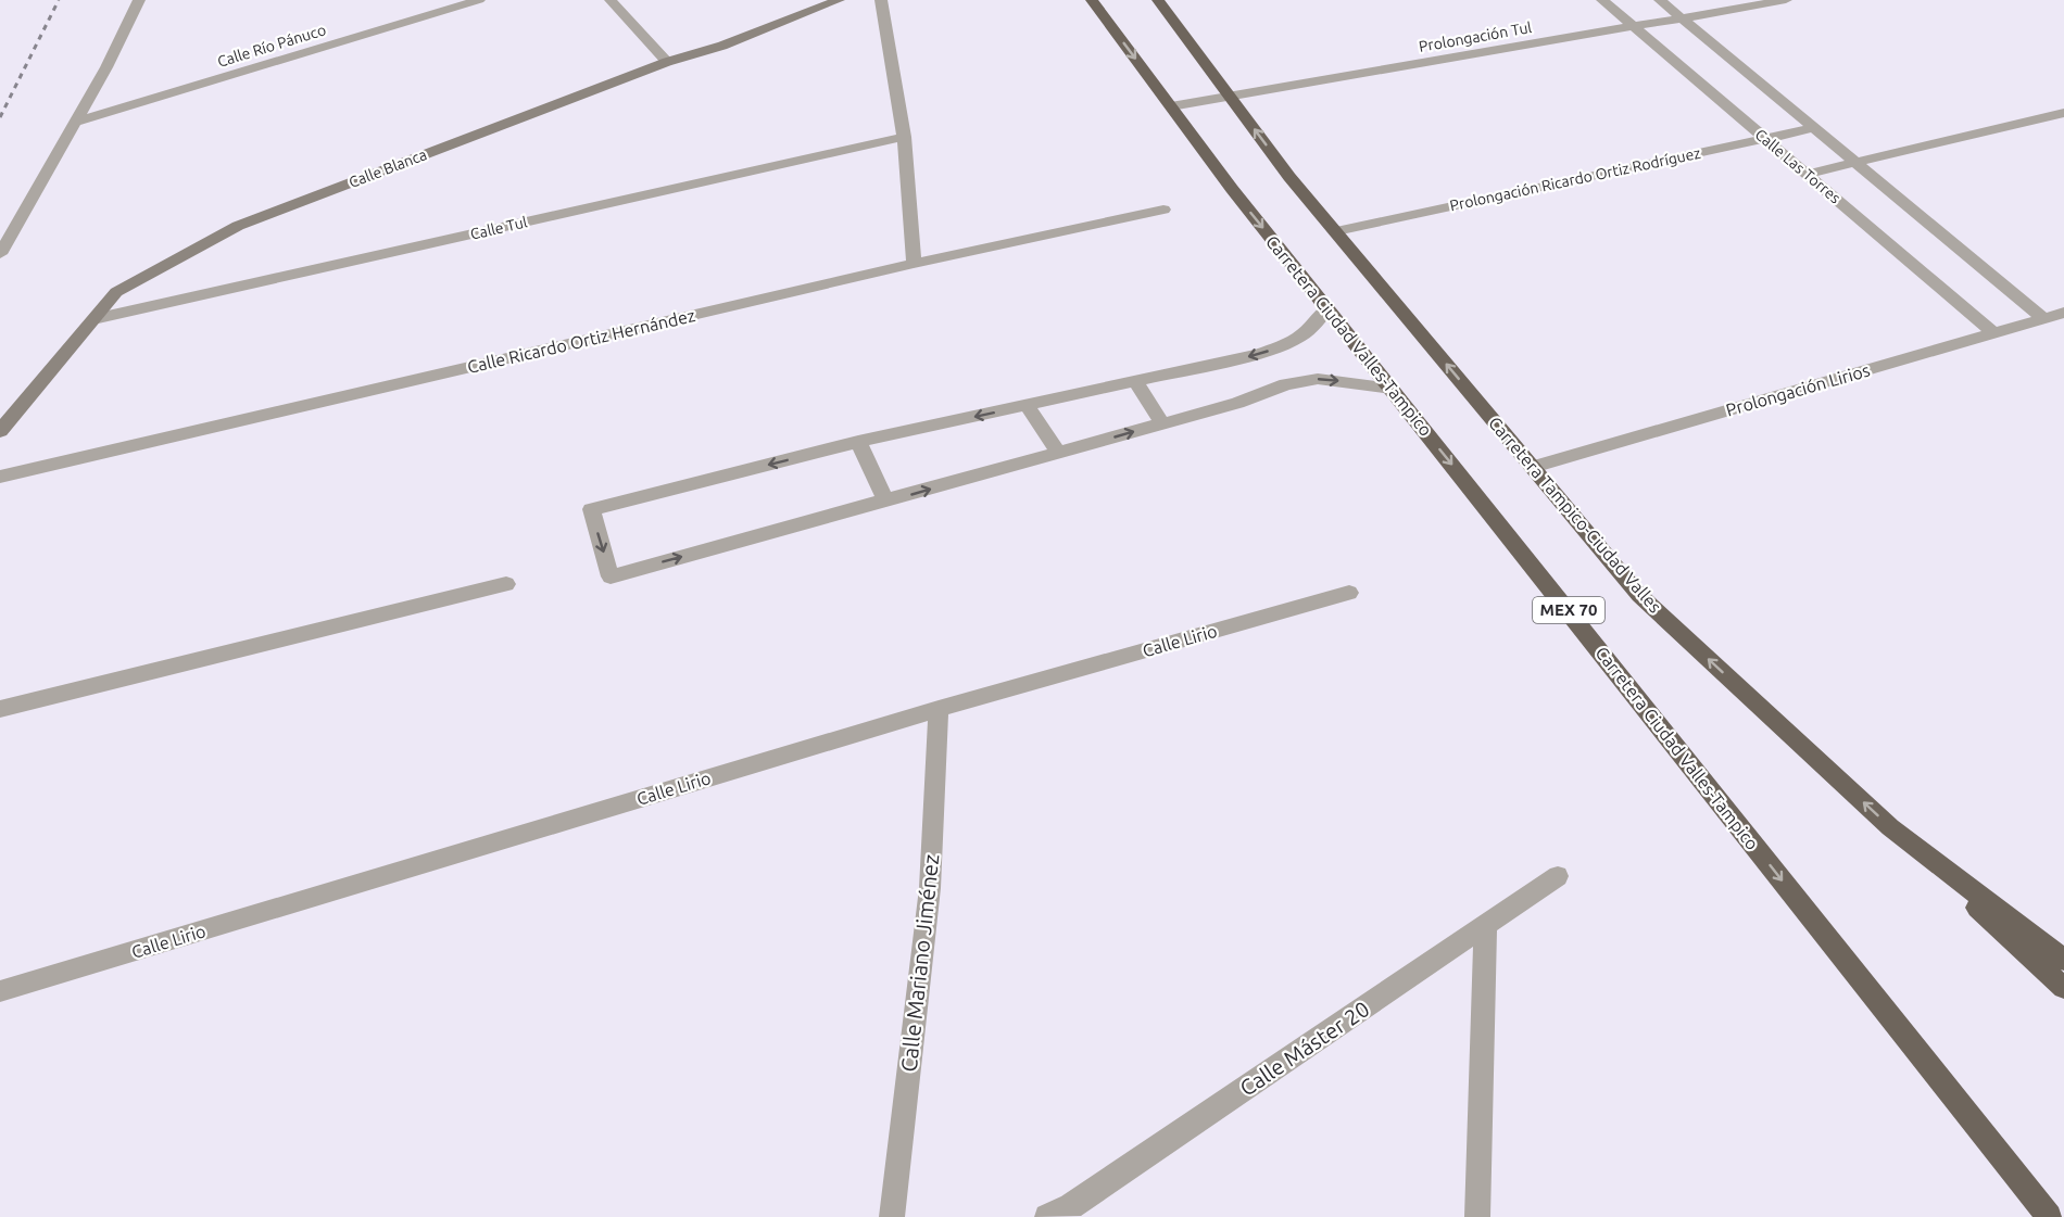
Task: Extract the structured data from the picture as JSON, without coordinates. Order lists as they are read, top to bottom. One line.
{"streets":{"highway":["Carretera Ciudad Valles-Tampico","Carretera Tampico-Ciudad Valles","MEX 70"],"main road":["Calle Blanca"],"street":["Prolongación Tul","Calle Río Pánuco","Calle Las Torres","Prolongación Ricardo Ortiz Rodríguez","Calle Tul","Calle Ricardo Ortiz Hernández","Prolongación Lirios","Calle Lirio","Calle Mariano Jiménez","Calle Máster 20"]},"crossings":[["Prolongación Tul","Calle Las Torres"],["Prolongación Tul","Carretera Ciudad Valles-Tampico"],["Prolongación Tul","Carretera Tampico-Ciudad Valles"],["Calle Las Torres","Prolongación Ricardo Ortiz Rodríguez"],["Calle Las Torres","Prolongación Lirios"],["Calle Blanca","Calle Tul"],["Prolongación Ricardo Ortiz Rodríguez","Carretera Tampico-Ciudad Valles"],["Prolongación Lirios","Carretera Tampico-Ciudad Valles"],["Calle Lirio","Calle Mariano Jiménez"]],"one_way":["Carretera Ciudad Valles-Tampico","Carretera Tampico-Ciudad Valles"]}
